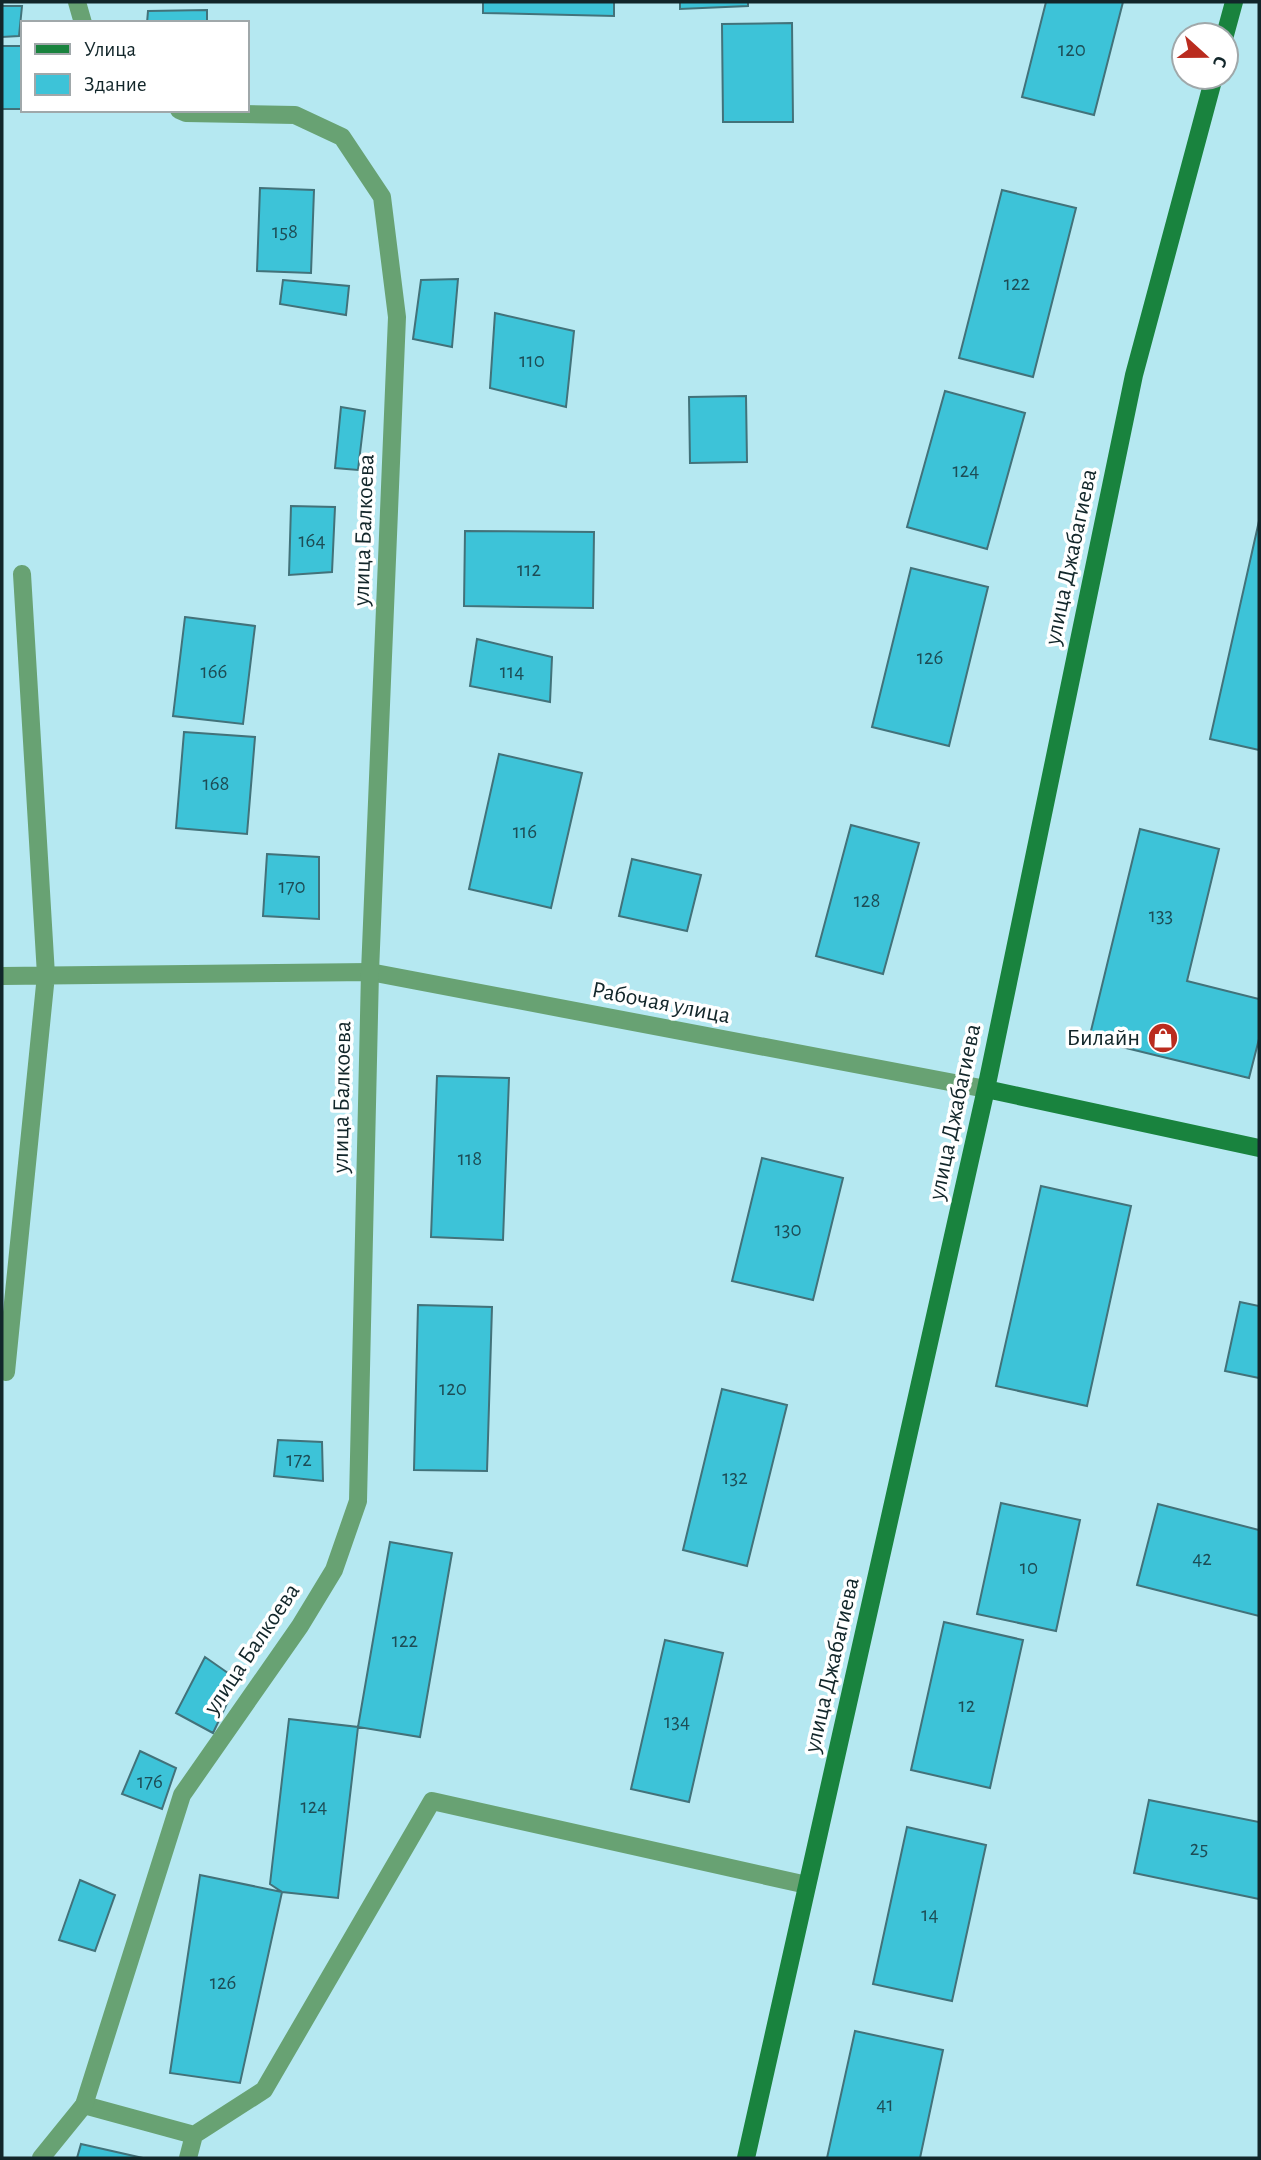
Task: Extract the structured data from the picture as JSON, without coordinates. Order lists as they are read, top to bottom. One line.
{"streets":{"main road":["улица Джабагиева","Рабочая улица"],"street":["улица Балкоева"]},"crossings":[["улица Балкоева","Рабочая улица"],["улица Джабагиева","Рабочая улица"]],"places":{"shop":["Билайн"]},"house_numbers":["120","158","122","110","124","164","112","126","166","114","168","116","170","128","133","118","130","120","172","132","42","10","122","12","134","176","124","25","14","126","41"],"legend":["Улица","Здание"],"north":"right"}
